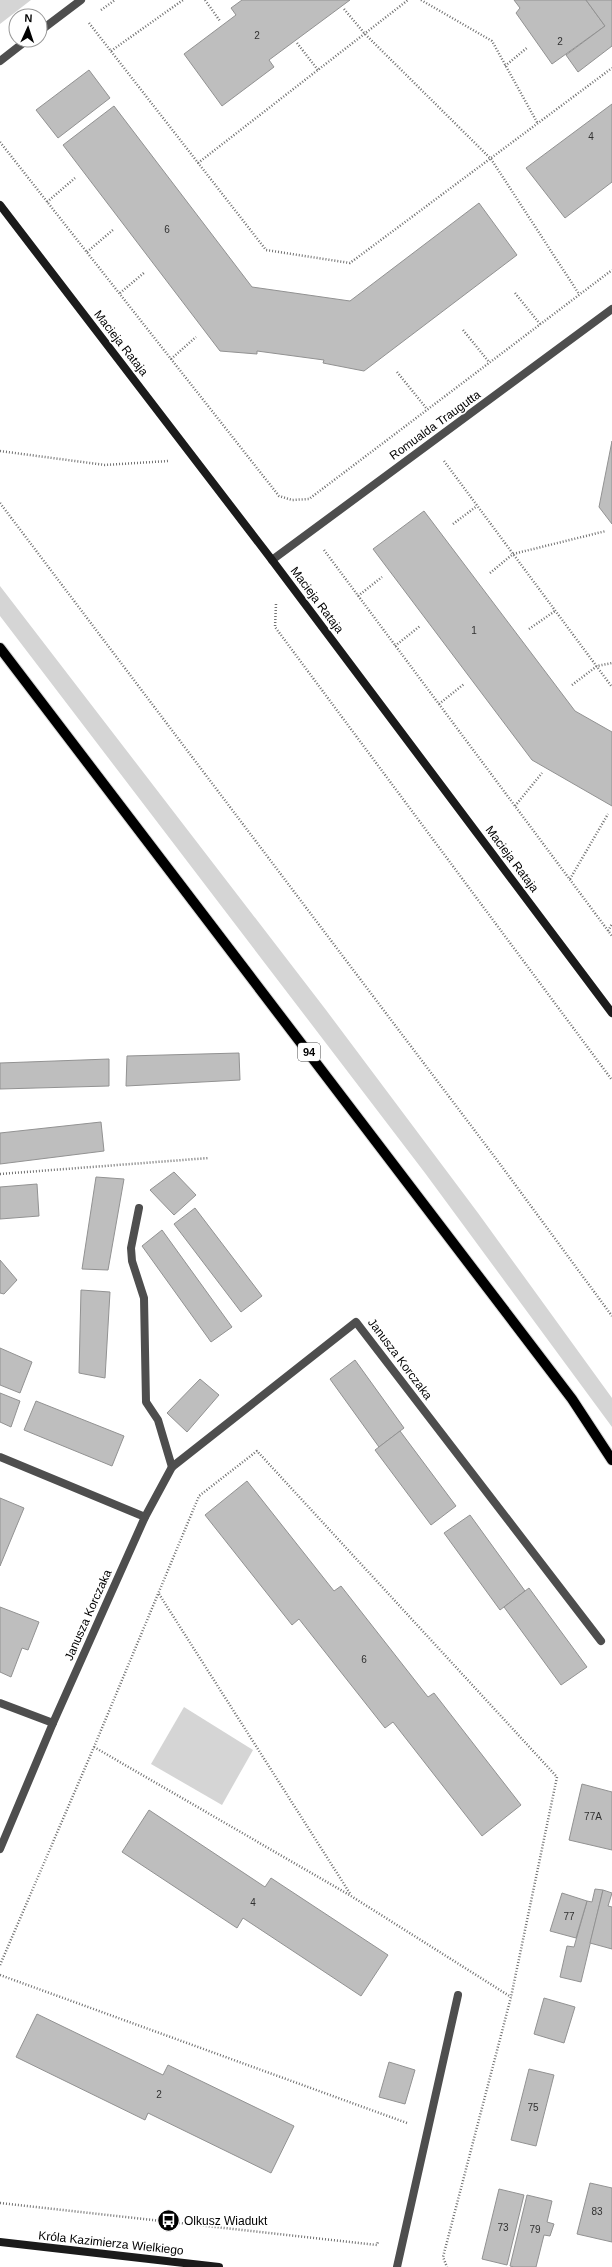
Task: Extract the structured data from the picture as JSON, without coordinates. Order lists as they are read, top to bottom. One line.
{"streets":{"main road":["94"],"street":["Macieja Rataja","Romualda Traugutta","Janusza Korczaka","Króla Kazimierza Wielkiego"]},"crossings":[["Macieja Rataja","Romualda Traugutta"]],"places":{"bus stop":["Olkusz Wiadukt"]},"house_numbers":["2","2","4","6","1","6","77A","4","77","2","75","83","73","79"],"north":"top"}
